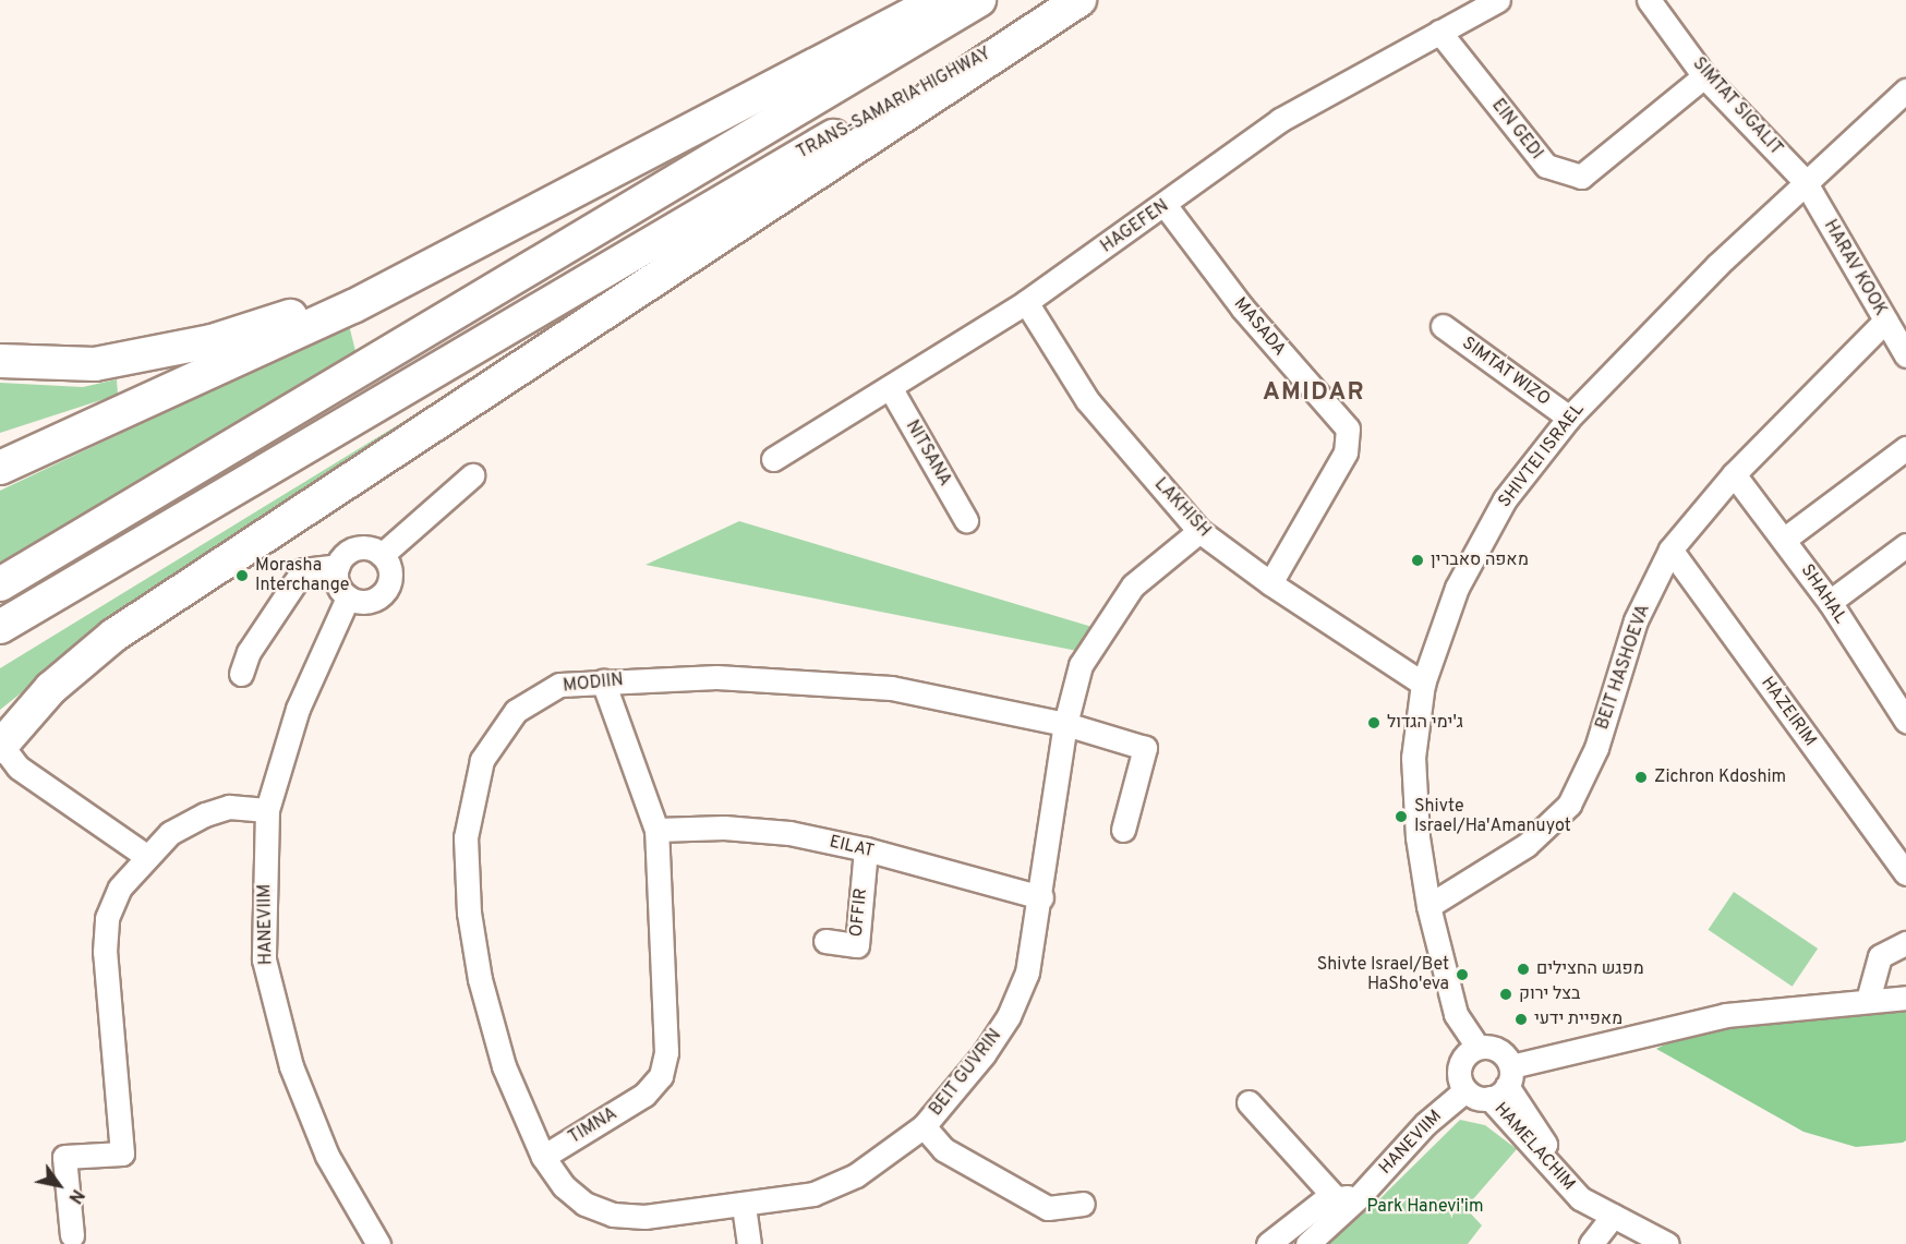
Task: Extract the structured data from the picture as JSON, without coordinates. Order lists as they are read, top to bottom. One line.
{"streets":{"highway":["TRANS-SAMARIA HIGHWAY"],"street":["SIMTAT SIGALIT","EIN GEDI","HAGEFEN","HARAV KOOK","MASADA","SIMTAT WIZO","NITSANA","SHIVTEI ISRAEL","LAKHISH","SHAHAL","BEIT HASHOEVA","MODIIN","HAZEIRIM","EILAT","OFFIR","HANEVIIM","BEIT GUVRIN","TIMNA","HAMELACHIM"]},"crossings":[["SIMTAT SIGALIT","EIN GEDI"],["SIMTAT SIGALIT","HARAV KOOK"],["SIMTAT SIGALIT","SHIVTEI ISRAEL"],["EIN GEDI","HAGEFEN"],["HAGEFEN","MASADA"],["HAGEFEN","NITSANA"],["HAGEFEN","LAKHISH"],["HARAV KOOK","SHIVTEI ISRAEL"],["HARAV KOOK","BEIT HASHOEVA"],["MASADA","LAKHISH"],["SIMTAT WIZO","SHIVTEI ISRAEL"],["SHIVTEI ISRAEL","LAKHISH"],["SHIVTEI ISRAEL","BEIT HASHOEVA"],["SHIVTEI ISRAEL","HAMELACHIM"],["LAKHISH","BEIT GUVRIN"],["SHAHAL","BEIT HASHOEVA"],["BEIT HASHOEVA","HAZEIRIM"],["MODIIN","BEIT GUVRIN"],["MODIIN","TIMNA"],["EILAT","OFFIR"],["EILAT","BEIT GUVRIN"],["EILAT","TIMNA"],["BEIT GUVRIN","TIMNA"]],"districts":["AMIDAR"],"parks":["Park Hanevi'im"],"places":["מאפה סאברין","Morasha Interchange","ג'ימי הגדול","Zichron Kdoshim","Shivte Israel/Ha'Amanuyot","מפגש החצילים","Shivte Israel/Bet HaSho'eva","בצל ירוק","מאפיית ידעי"],"north":"bottom right"}
